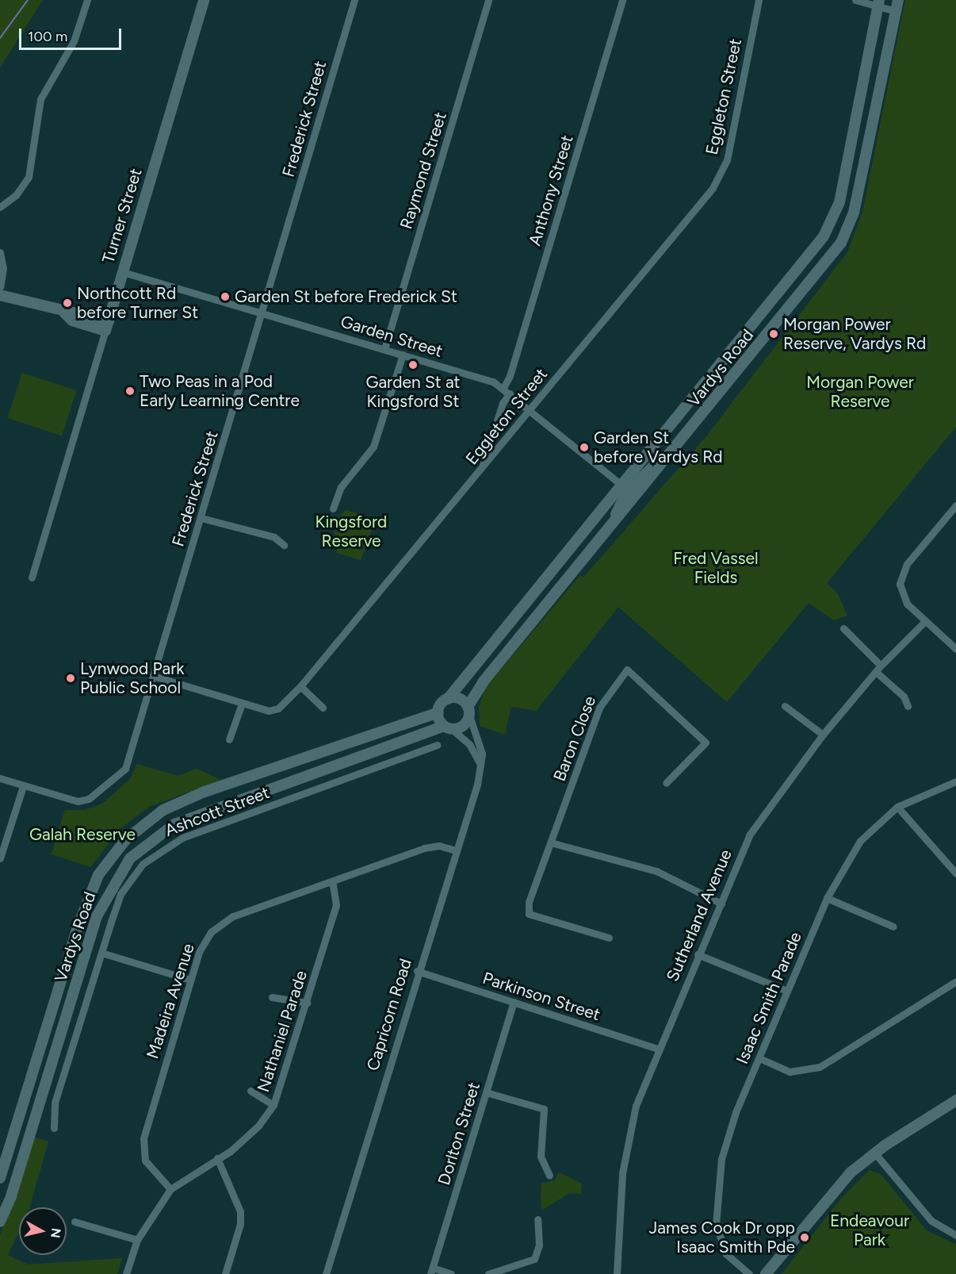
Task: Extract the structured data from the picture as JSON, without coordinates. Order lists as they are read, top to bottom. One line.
{"streets":{"main road":["Turner Street","Vardys Road"],"street":["Eggleton Street","Frederick Street","Raymond Street","Anthony Street","Garden Street","Baron Close","Ashcott Street","Sutherland Avenue","Parkinson Street","Isaac Smith Parade","Madeira Avenue","Capricorn Road","Nathaniel Parade","Dorlton Street"]},"crossings":[["Eggleton Street","Frederick Street"],["Eggleton Street","Garden Street"],["Frederick Street","Garden Street"],["Raymond Street","Garden Street"],["Anthony Street","Garden Street"],["Turner Street","Garden Street"],["Garden Street","Vardys Road"],["Vardys Road","Capricorn Road"],["Sutherland Avenue","Parkinson Street"],["Parkinson Street","Capricorn Road"],["Parkinson Street","Dorlton Street"],["Madeira Avenue","Capricorn Road"],["Madeira Avenue","Nathaniel Parade"]],"parks":["Morgan Power Reserve","Kingsford Reserve","Fred Vassel Fields","Galah Reserve","Endeavour Park"],"places":["Garden St before Frederick St","Northcott Rd before Turner St","Morgan Power Reserve, Vardys Rd","Garden St at Kingsford St","Two Peas in a Pod Early Learning Centre","Garden St before Vardys Rd","Lynwood Park Public School","James Cook Dr opp Isaac Smith Pde"],"scale_bar":"100 m","north":"right"}
